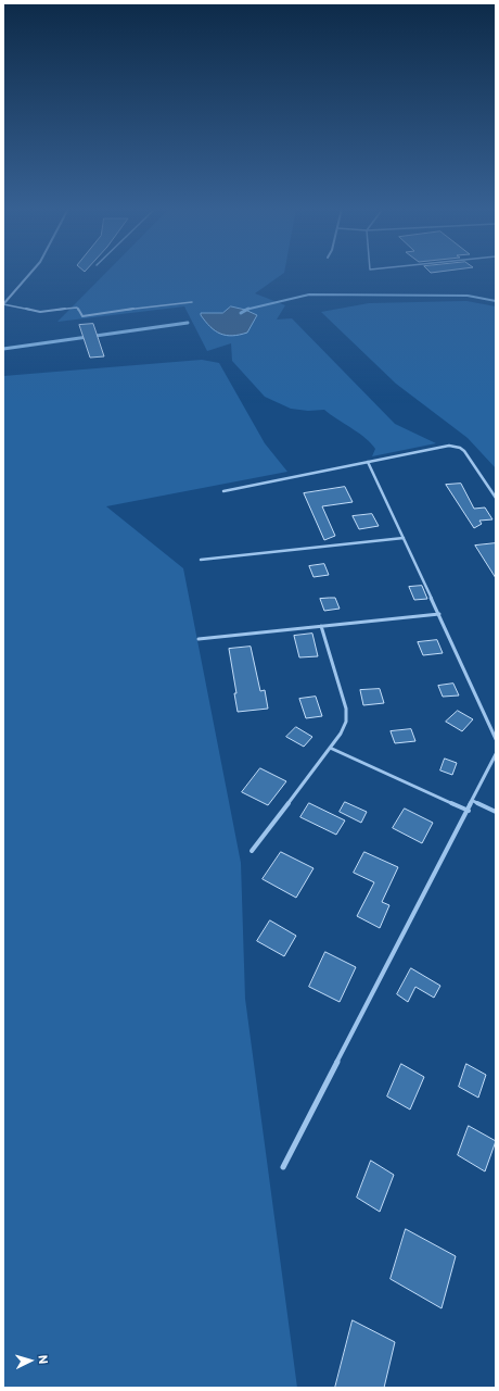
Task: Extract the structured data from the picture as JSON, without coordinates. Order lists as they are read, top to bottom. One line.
{"north":"right"}
